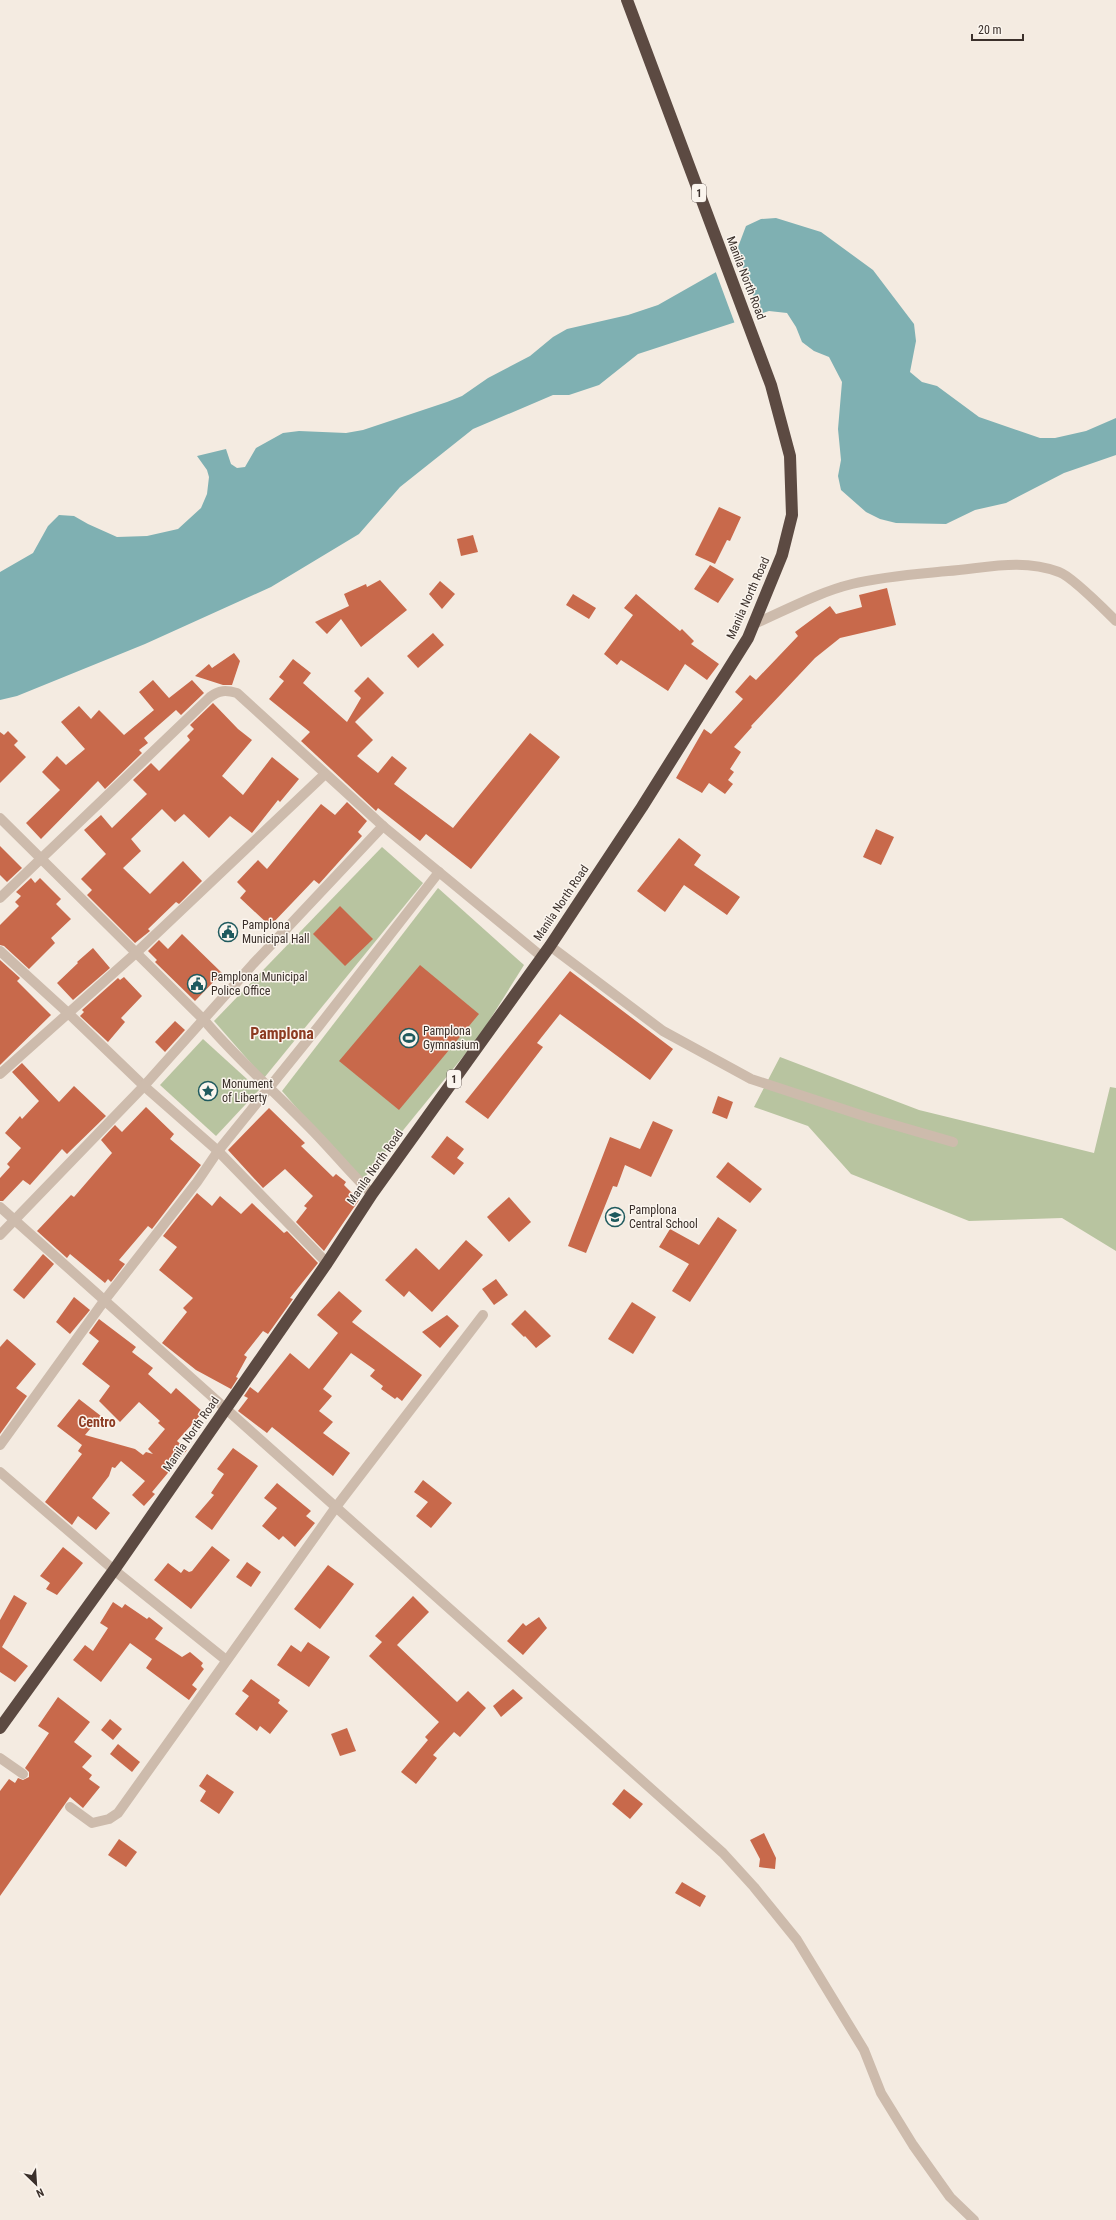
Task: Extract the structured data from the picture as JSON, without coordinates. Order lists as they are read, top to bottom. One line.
{"streets":{"highway":["1","Manila North Road"]},"districts":["Pamplona","Centro"],"places":{"public building":["Pamplona Municipal Hall","Pamplona Municipal Police Office"],"sports":["Pamplona Gymnasium"],"place":["Monument of Liberty"],"school or university":["Pamplona Central School"]},"scale_bar":"20 m","north":"bottom right"}
